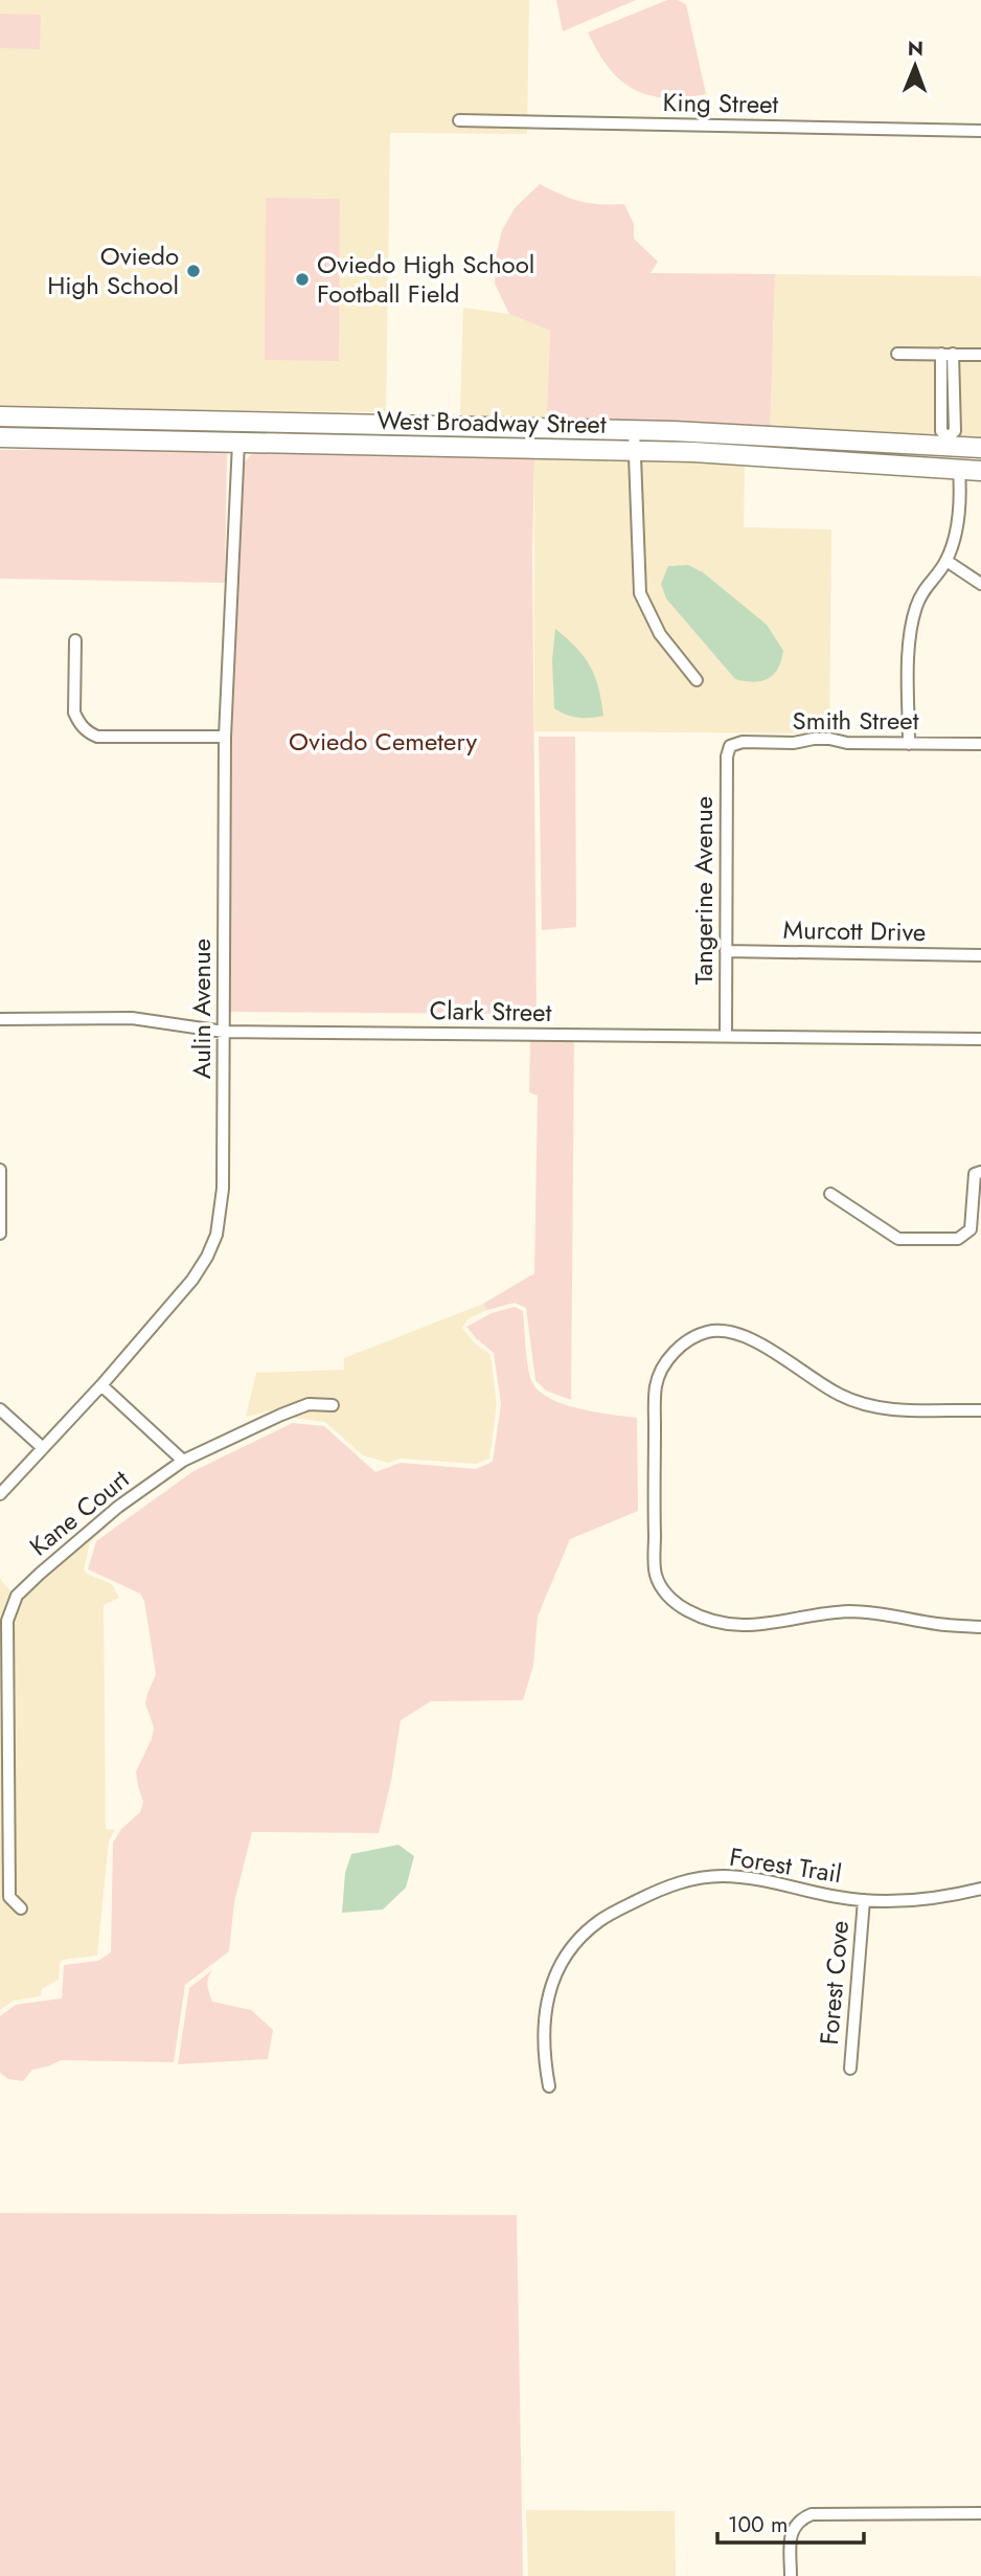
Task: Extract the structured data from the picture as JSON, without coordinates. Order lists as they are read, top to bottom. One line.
{"streets":{"main road":["West Broadway Street"],"street":["King Street","Smith Street","Tangerine Avenue","Murcott Drive","Aulin Avenue","Clark Street","Kane Court","Forest Trail","Forest Cove"]},"crossings":[["West Broadway Street","Aulin Avenue"],["Smith Street","Tangerine Avenue"],["Tangerine Avenue","Murcott Drive"],["Tangerine Avenue","Clark Street"],["Aulin Avenue","Clark Street"],["Forest Trail","Forest Cove"]],"parks":["Oviedo Cemetery"],"places":["Oviedo High School","Oviedo High School Football Field"],"scale_bar":"100 m","north":"top"}
